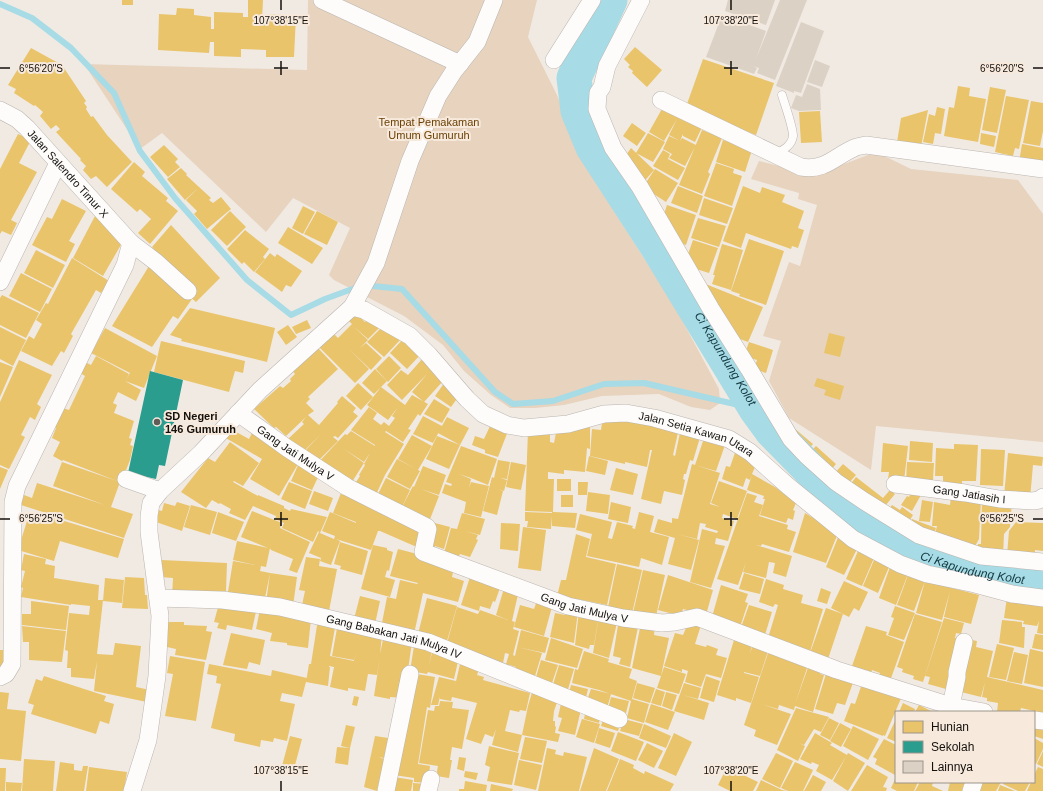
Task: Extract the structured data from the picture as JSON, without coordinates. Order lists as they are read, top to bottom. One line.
{"streets":{"street":["Jalan Salendro Timur X","Jalan Setia Kawan Utara","Gang Jati Mulya V","Gang Jatiasih I","Gang Babakan Jati Mulya IV"]},"water":["Ci Kapundung Kolot"],"parks":["Tempat Pemakaman Umum Gumuruh"],"places":["SD Negeri 146 Gumuruh"],"legend":["Hunian","Sekolah","Lainnya"],"coordinates":["107°38'15\"E","107°38'20\"E","6°56'20\"S","6°56'25\"S"]}
